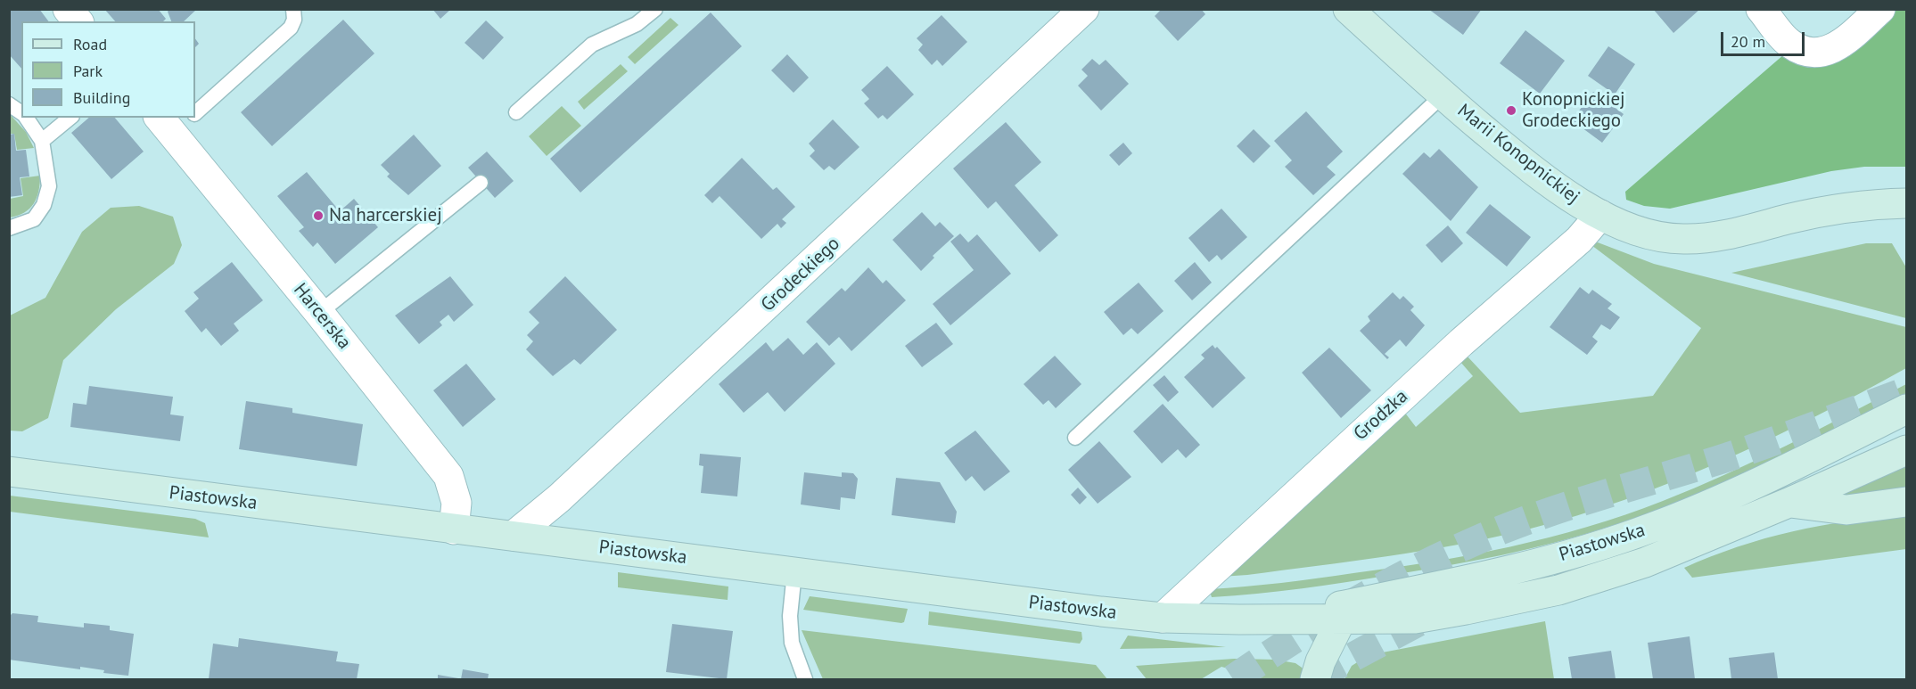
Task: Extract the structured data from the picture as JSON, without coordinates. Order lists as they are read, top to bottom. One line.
{"streets":{"street":["Marii Konopnickiej","Grodeckiego","Harcerska","Grodzka","Piastowska"]},"crossings":[["Marii Konopnickiej","Grodzka"],["Grodeckiego","Piastowska"],["Harcerska","Piastowska"],["Grodzka","Piastowska"]],"places":["Konopnickiej Grodeckiego","Na harcerskiej"],"legend":["Road","Park","Building"],"scale_bar":"20 m"}
